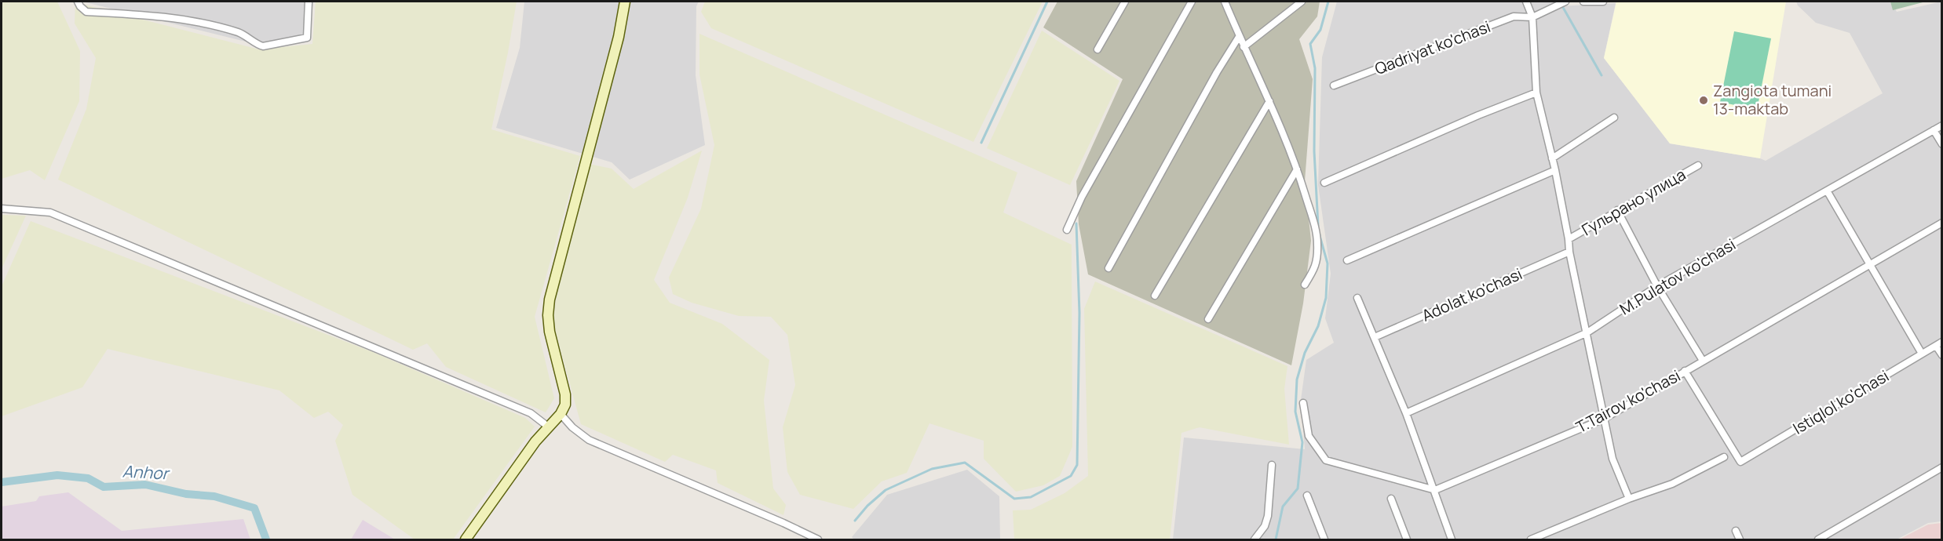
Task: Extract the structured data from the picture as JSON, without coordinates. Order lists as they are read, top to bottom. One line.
{"streets":{"street":["Qadriyat ko'chasi","Гульрано улица","M.Pulatov ko'chasi","Adolat ko'chasi","T.Tairov ko'chasi","Istiqlol ko'chasi"]},"crossings":[["T.Tairov ko'chasi","Istiqlol ko'chasi"]],"water":["Anhor"],"places":["Zangiota tumani 13-maktab"]}
